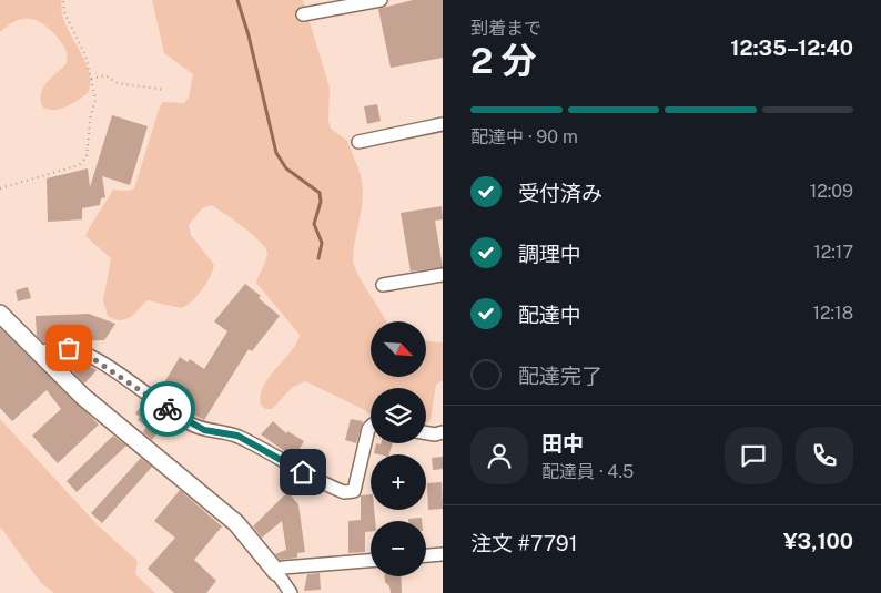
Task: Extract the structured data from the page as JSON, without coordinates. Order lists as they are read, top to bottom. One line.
{"north":"bottom right","page":{"heading":["2 分","到着まで","12:35–12:40"],"panel":["田中","配達員 · 4.5","注文 #7791","¥3,100"],"bar":"配達中 · 90 m","list":[["受付済み","12:09"],["調理中","12:17"],["配達中","12:18"],"配達完了"],"map_buttons":["+","−"]}}
